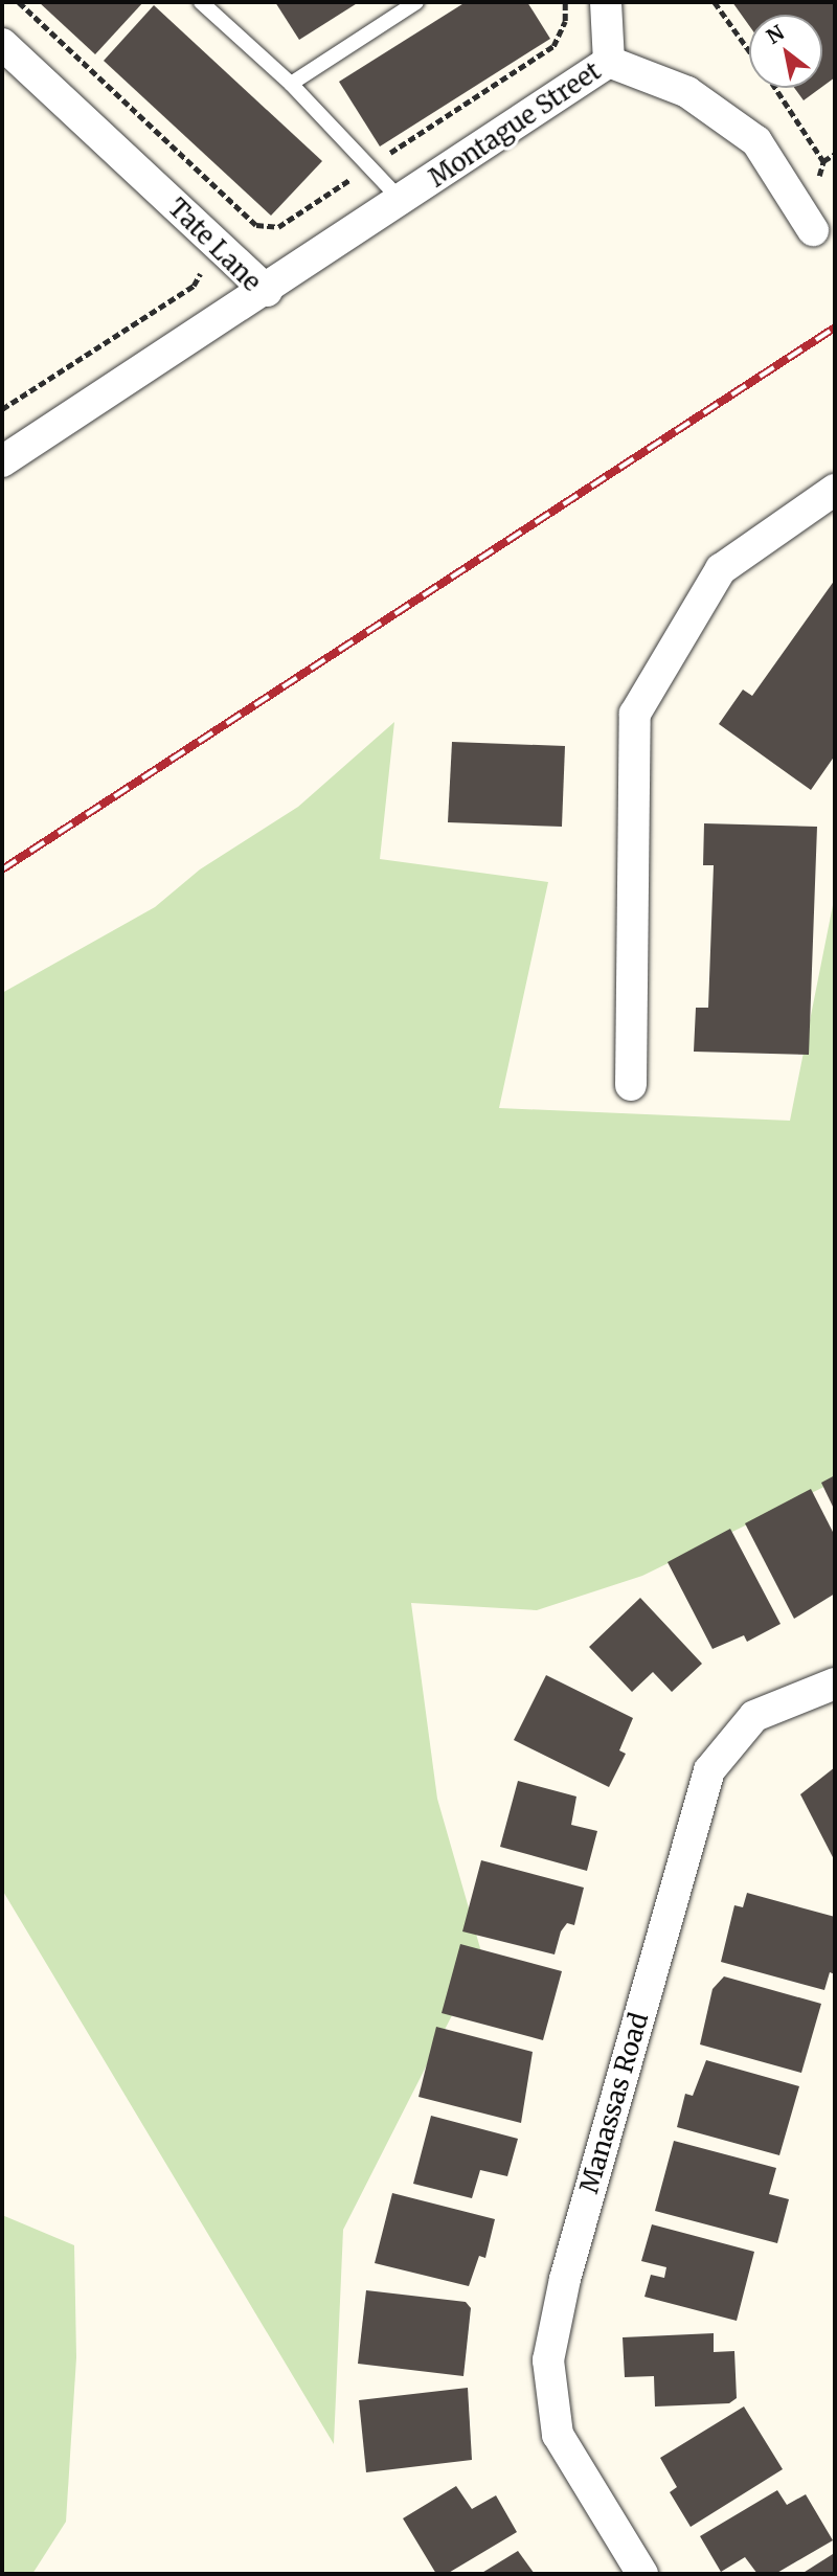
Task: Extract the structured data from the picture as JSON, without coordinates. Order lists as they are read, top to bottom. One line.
{"streets":{"street":["Montague Street","Tate Lane","Manassas Road"]},"crossings":[["Montague Street","Tate Lane"]],"north":"top left"}
